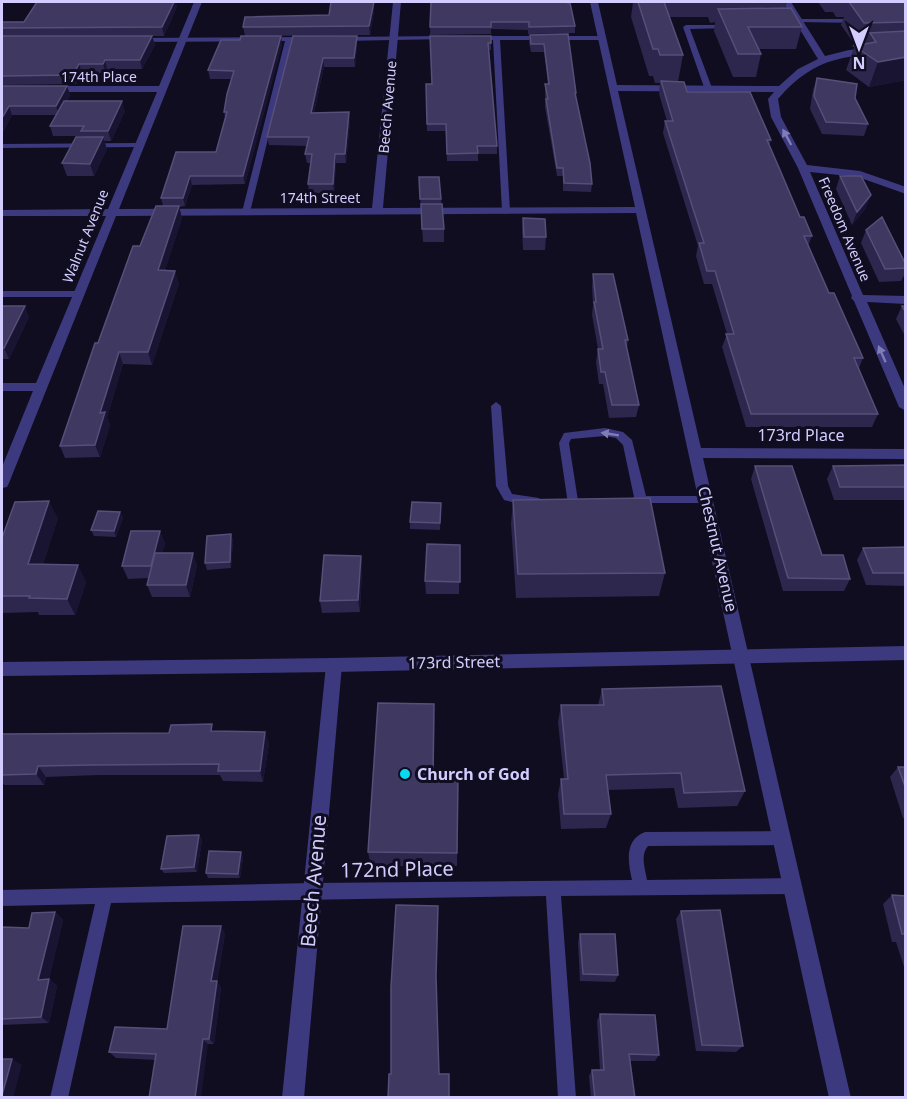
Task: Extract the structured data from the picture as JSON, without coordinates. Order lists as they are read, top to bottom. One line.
{"streets":{"street":["174th Place","Beech Avenue","174th Street","Freedom Avenue","Walnut Avenue","173rd Place","Chestnut Avenue","173rd Street"],"lane":["172nd Place"]},"crossings":[["174th Place","Walnut Avenue"],["Beech Avenue","174th Street"],["Beech Avenue","173rd Street"],["Beech Avenue","172nd Place"],["174th Street","Walnut Avenue"],["174th Street","Chestnut Avenue"],["173rd Place","Chestnut Avenue"],["Chestnut Avenue","173rd Street"],["Chestnut Avenue","172nd Place"]],"one_way":["Freedom Avenue"],"places":["Church of God"],"north":"bottom"}
